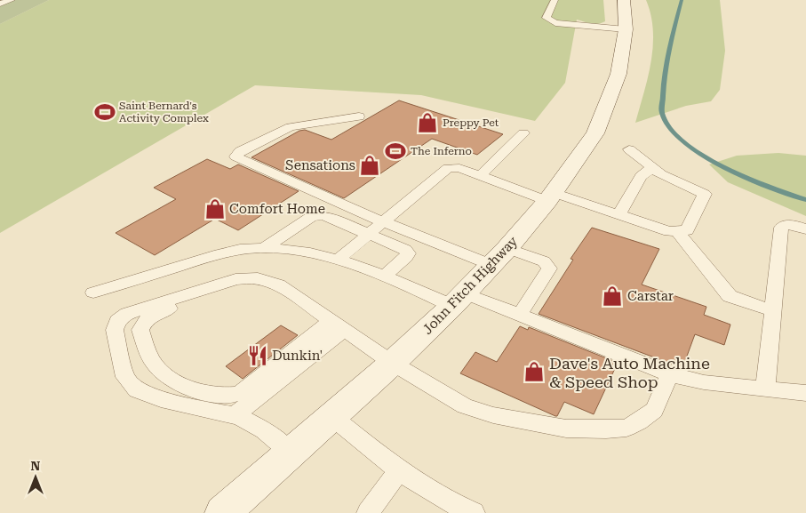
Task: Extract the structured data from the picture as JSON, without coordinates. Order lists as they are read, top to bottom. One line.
{"streets":{"main road":["John Fitch Highway"]},"places":{"sports":["Saint Bernard's Activity Complex","The Inferno"],"shop":["Preppy Pet","Sensations","Comfort Home","Carstar","Dave's Auto Machine & Speed Shop"],"restaurant":["Dunkin'"]},"north":"top"}
